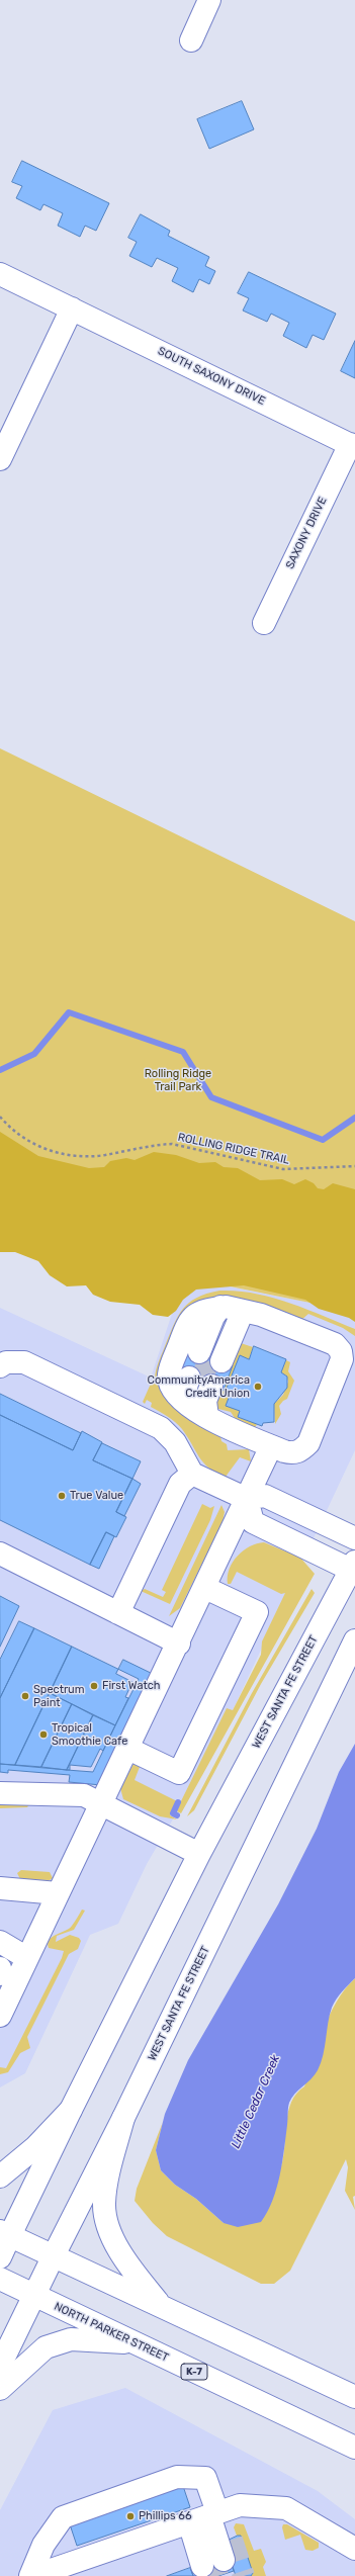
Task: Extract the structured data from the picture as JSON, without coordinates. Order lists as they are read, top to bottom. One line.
{"streets":{"main road":["SOUTH SAXONY DRIVE","SAXONY DRIVE","WEST SANTA FE STREET","NORTH PARKER STREET","K-7"],"path":["ROLLING RIDGE TRAIL"]},"crossings":[["SOUTH SAXONY DRIVE","SAXONY DRIVE"],["WEST SANTA FE STREET","NORTH PARKER STREET"]],"water":["Little Cedar Creek"],"parks":["Rolling Ridge Trail Park"],"places":["CommunityAmerica Credit Union","True Value","First Watch","Spectrum Paint","Tropical Smoothie Cafe","Phillips 66"]}
